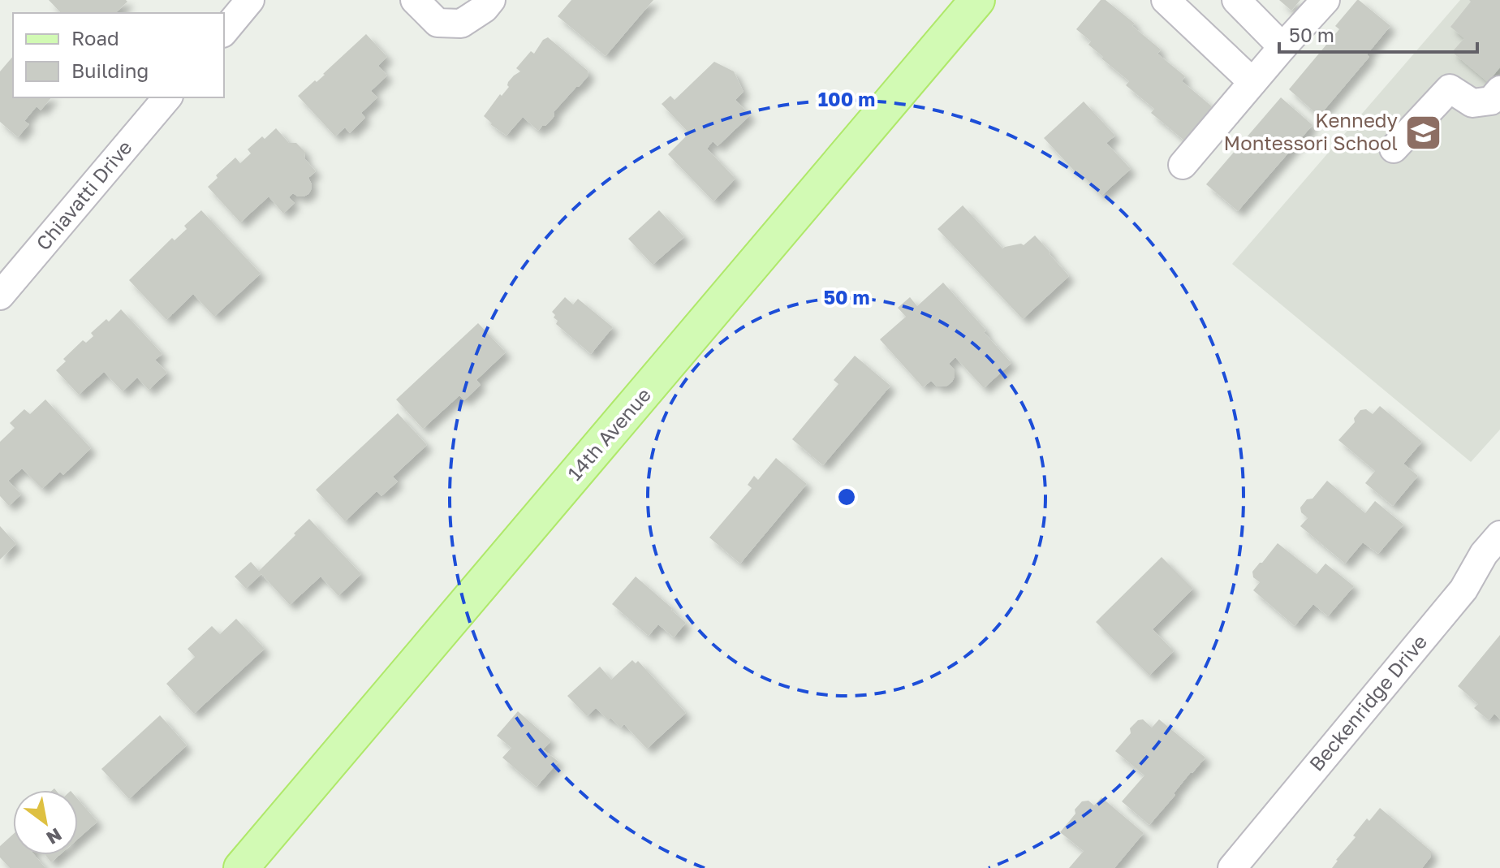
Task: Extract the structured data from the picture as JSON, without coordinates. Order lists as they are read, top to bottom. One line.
{"streets":{"main road":["14th Avenue"],"street":["Chiavatti Drive","Beckenridge Drive"]},"places":{"school or university":["Kennedy Montessori School"]},"legend":["Road","Building"],"scale_bar":"50 m","north":"bottom right","rings":["100 m","50 m"]}
